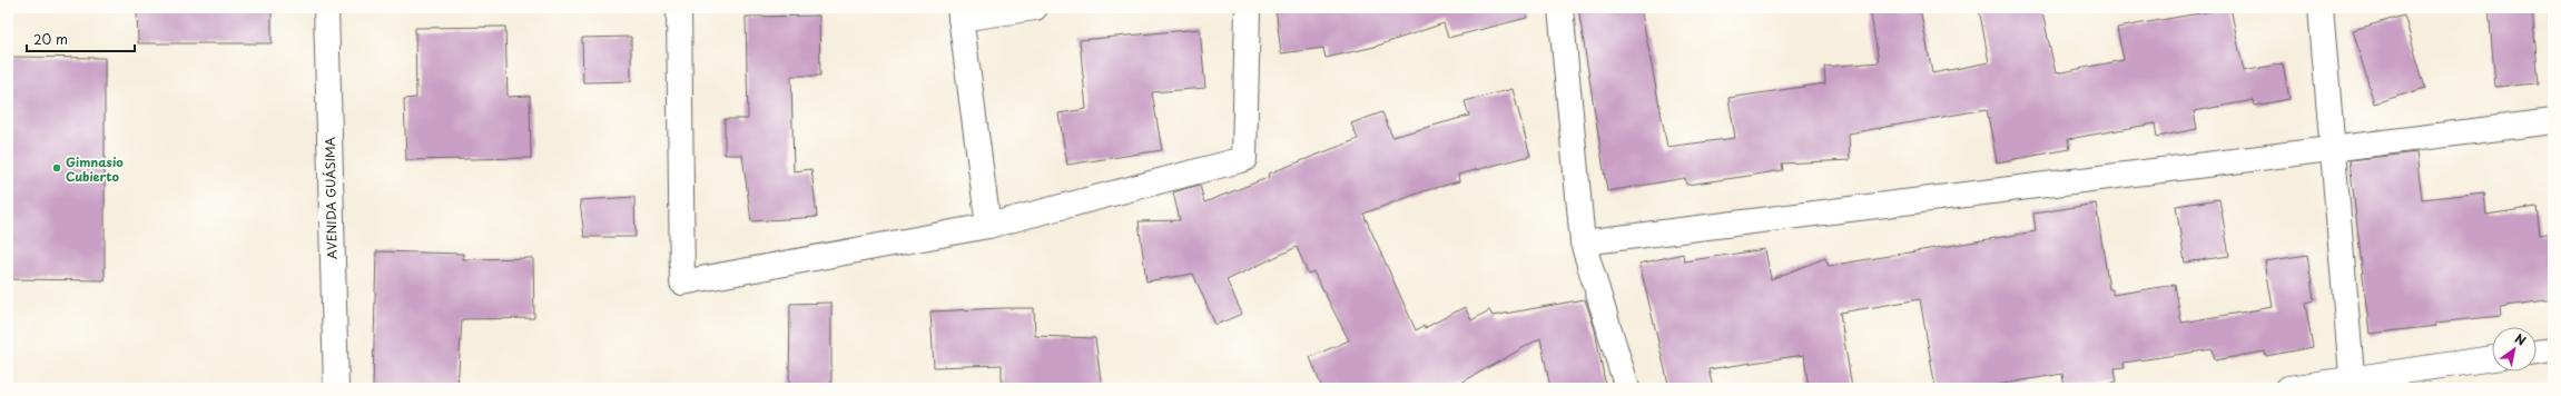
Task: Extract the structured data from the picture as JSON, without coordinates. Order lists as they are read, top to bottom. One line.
{"streets":{"street":["AVENIDA GUÁSIMA"]},"places":["Gimnasio Cubierto"],"scale_bar":"20 m","north":"top right"}
